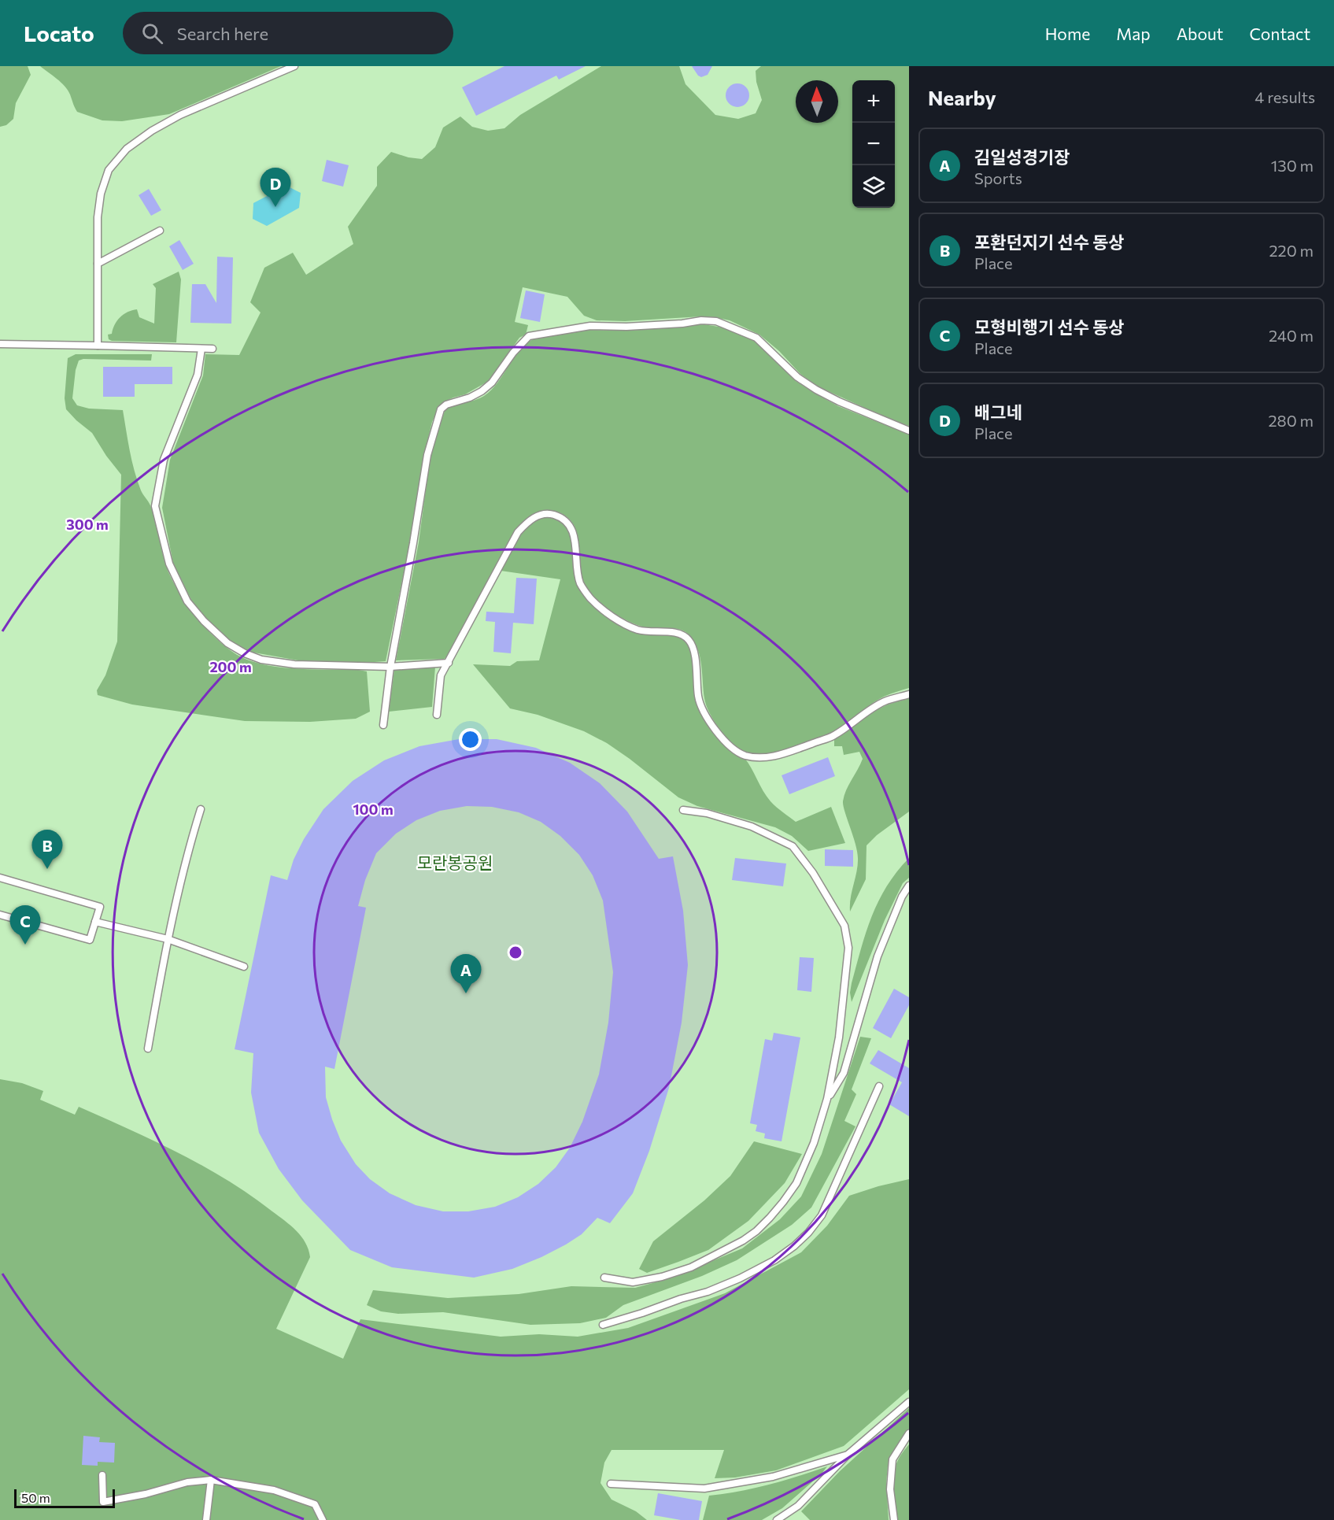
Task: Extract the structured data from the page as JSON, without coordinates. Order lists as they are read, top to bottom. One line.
{"parks":["모란봉공원"],"scale_bar":"50 m","north":"top","page":{"header":"Locato","search":"Search here","nav":["Home","Map","About","Contact"],"heading":["Nearby","4 results"],"map_buttons":["+","−"],"list":[{"mark":"A","name":"김일성경기장","note":"Sports","value":"130 m"},{"mark":"B","name":"포환던지기 선수 동상","note":"Place","value":"220 m"},{"mark":"C","name":"모형비행기 선수 동상","note":"Place","value":"240 m"},{"mark":"D","name":"배그네","note":"Place","value":"280 m"}],"pins":["D","B","C","A"],"scale":"50 m"},"rings":["300 m","200 m","100 m"]}
